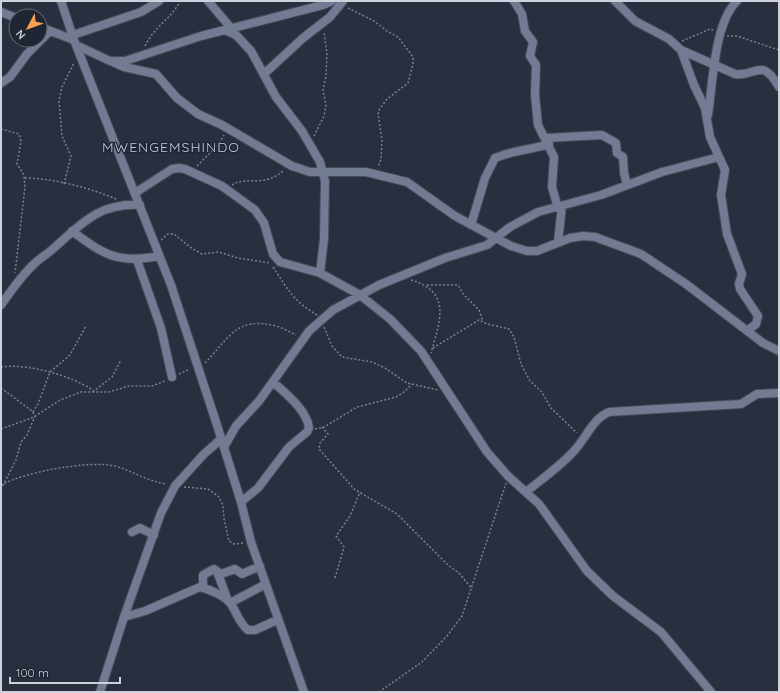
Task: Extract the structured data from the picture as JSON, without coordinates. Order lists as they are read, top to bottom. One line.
{"districts":["MWENGEMSHINDO"],"scale_bar":"100 m","north":"bottom left"}
